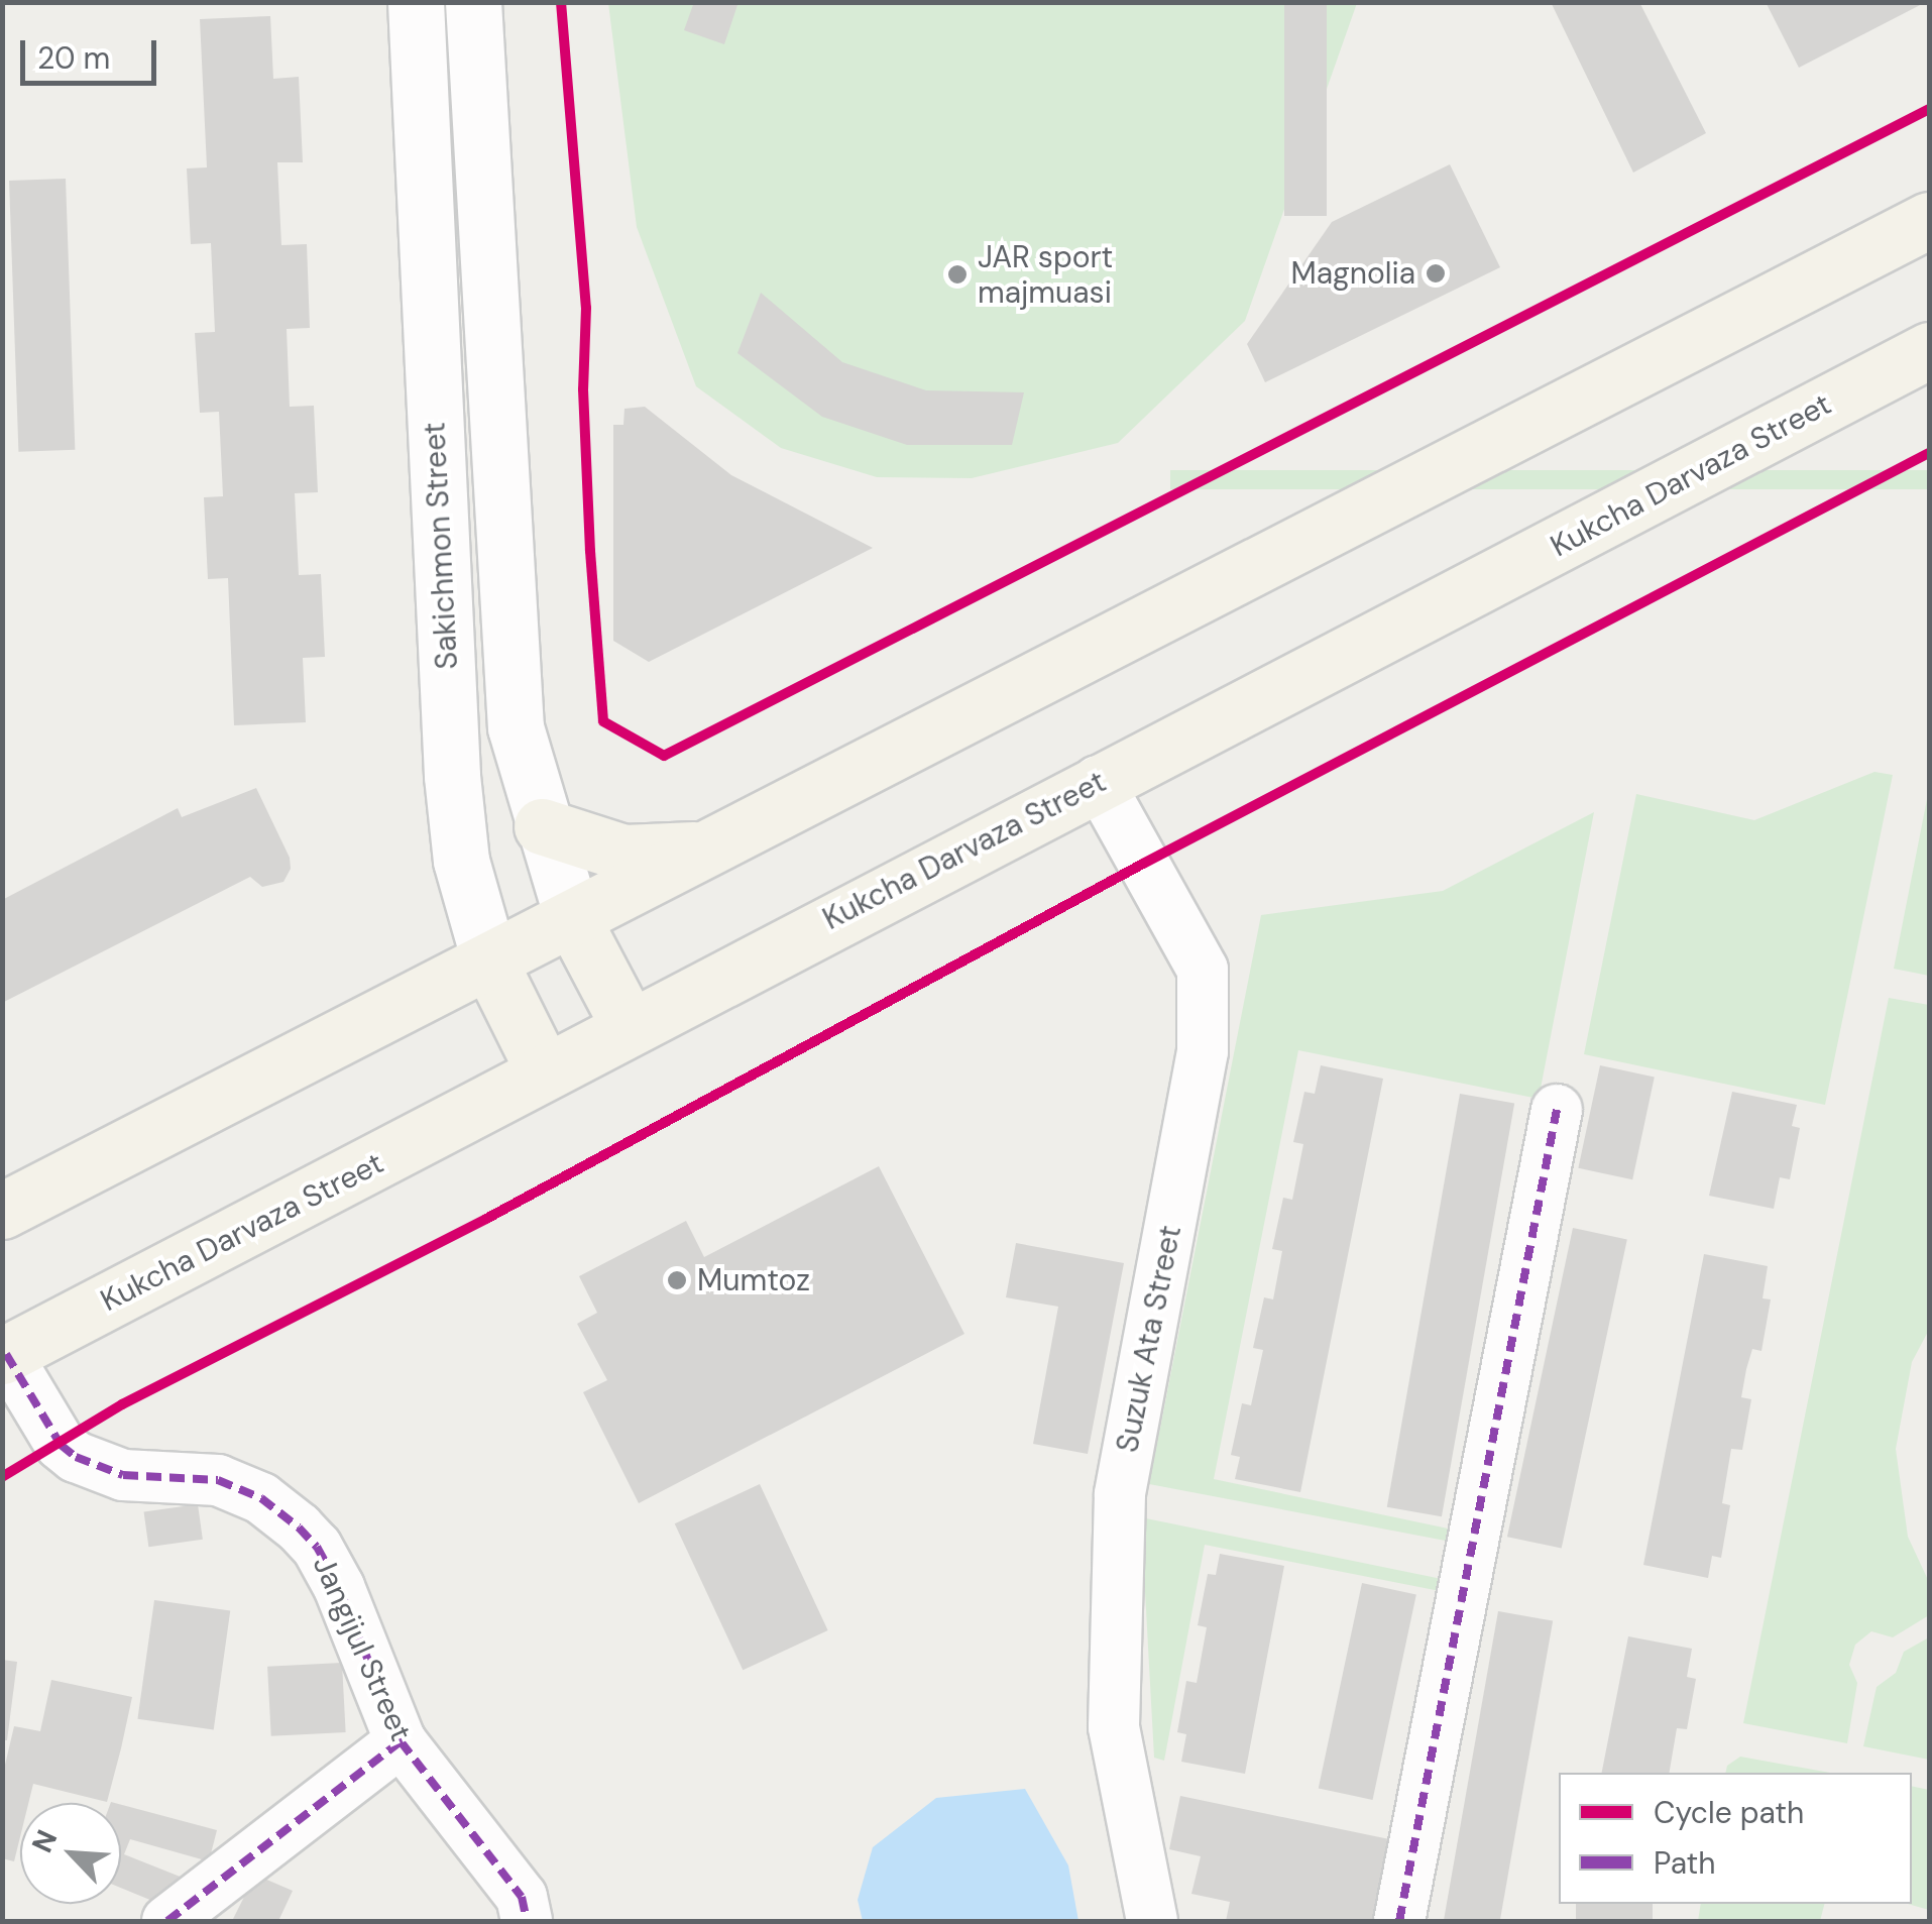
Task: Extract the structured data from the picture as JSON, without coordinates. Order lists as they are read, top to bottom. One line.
{"streets":{"main road":["Kukcha Darvaza Street","Sakichmon Street"],"street":["Suzuk Ata Street","Jangijul Street"]},"crossings":[["Kukcha Darvaza Street","Sakichmon Street"],["Kukcha Darvaza Street","Suzuk Ata Street"],["Kukcha Darvaza Street","Jangijul Street"]],"places":["Magnolia","JAR sport majmuasi","Mumtoz"],"legend":["Cycle path","Path"],"scale_bar":"20 m","north":"top left"}
